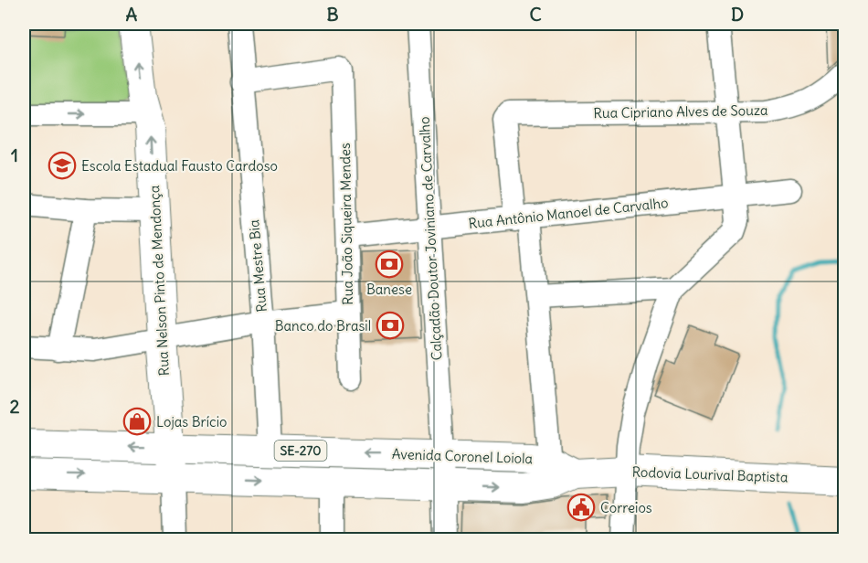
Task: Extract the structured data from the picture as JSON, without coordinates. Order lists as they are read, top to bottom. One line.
{"streets":{"main road":["Rua Nelson Pinto de Mendonça","SE-270","Avenida Coronel Loiola","Rodovia Lourival Baptista"],"street":["Rua Cipriano Alves de Souza","Rua Antônio Manoel de Carvalho","Rua João Siqueira Mendes","Calçadão Doutor Joviniano de Carvalho","Rua Mestre Bia"]},"crossings":[["Rua Cipriano Alves de Souza","Rua Antônio Manoel de Carvalho"],["Rua Antônio Manoel de Carvalho","Rua João Siqueira Mendes"],["Rua Antônio Manoel de Carvalho","Calçadão Doutor Joviniano de Carvalho"],["Rua João Siqueira Mendes","Rua Mestre Bia"],["Calçadão Doutor Joviniano de Carvalho","Avenida Coronel Loiola"],["Rua Mestre Bia","Avenida Coronel Loiola"],["Rua Nelson Pinto de Mendonça","Avenida Coronel Loiola"],["Avenida Coronel Loiola","Rodovia Lourival Baptista"]],"one_way":["Rua Nelson Pinto de Mendonça"],"places":{"school or university":["Escola Estadual Fausto Cardoso"],"bank":["Banese","Banco do Brasil"],"shop":["Lojas Brício"],"public building":["Correios"]},"grid":{"columns":["A","B","C","D"],"rows":["1","2"]}}
